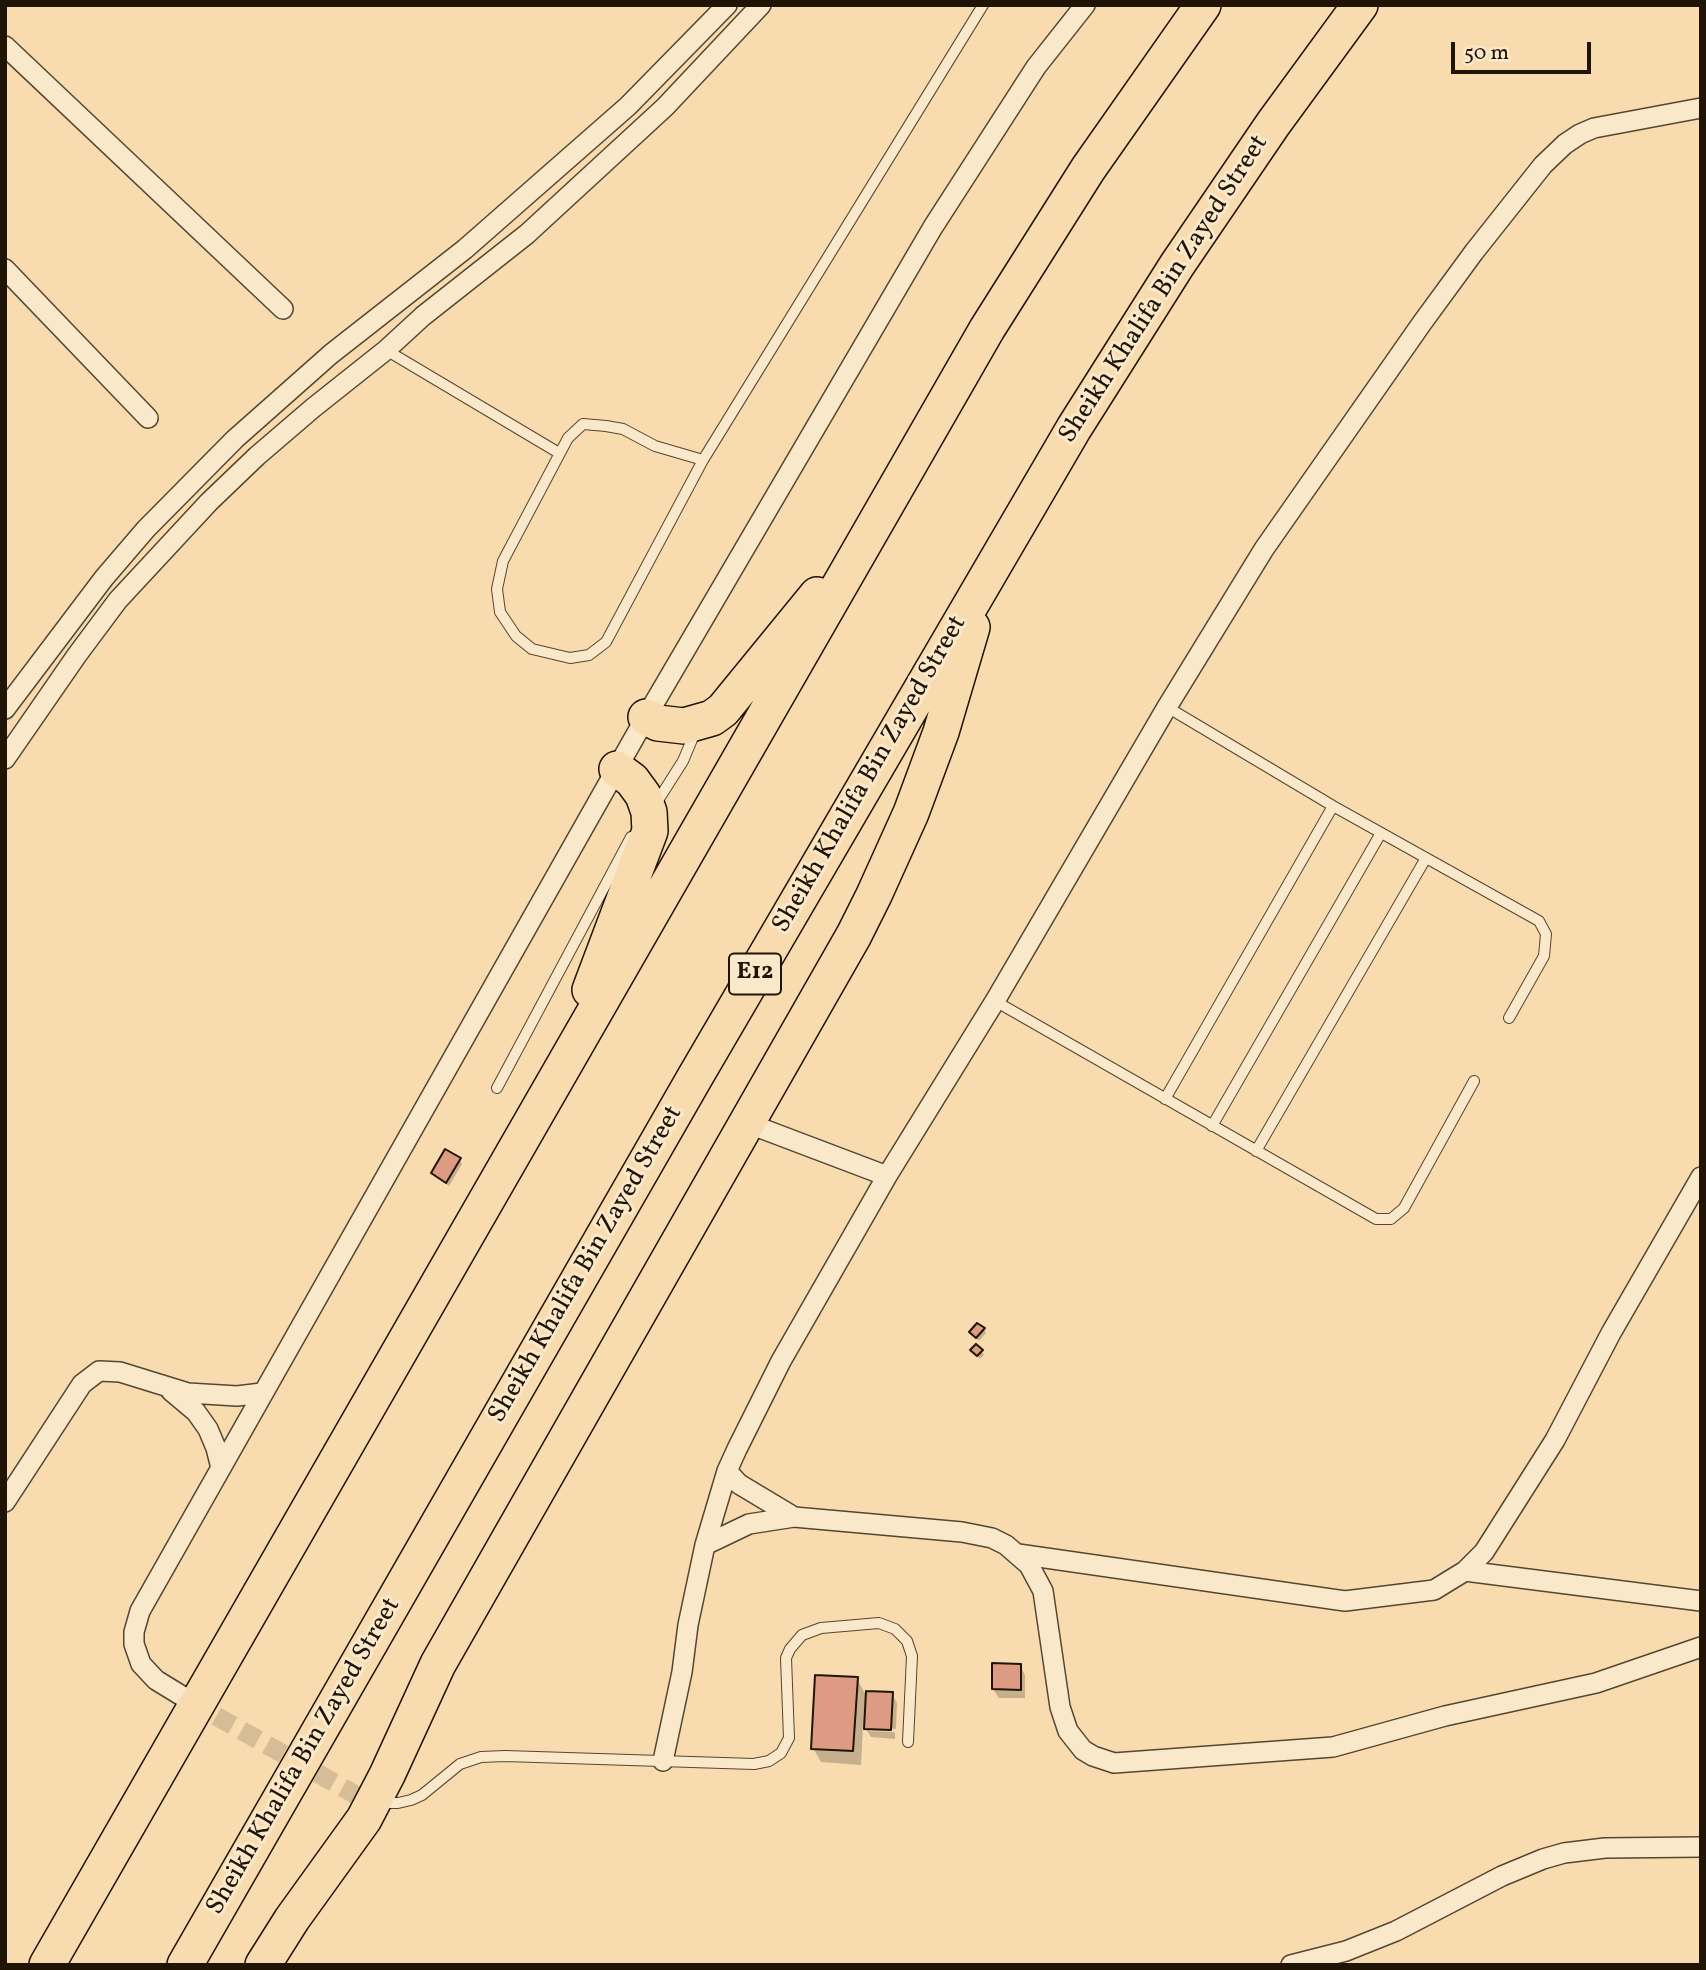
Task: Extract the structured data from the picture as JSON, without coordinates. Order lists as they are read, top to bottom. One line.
{"streets":{"highway":["Sheikh Khalifa Bin Zayed Street","E12"]},"scale_bar":"50 m"}
